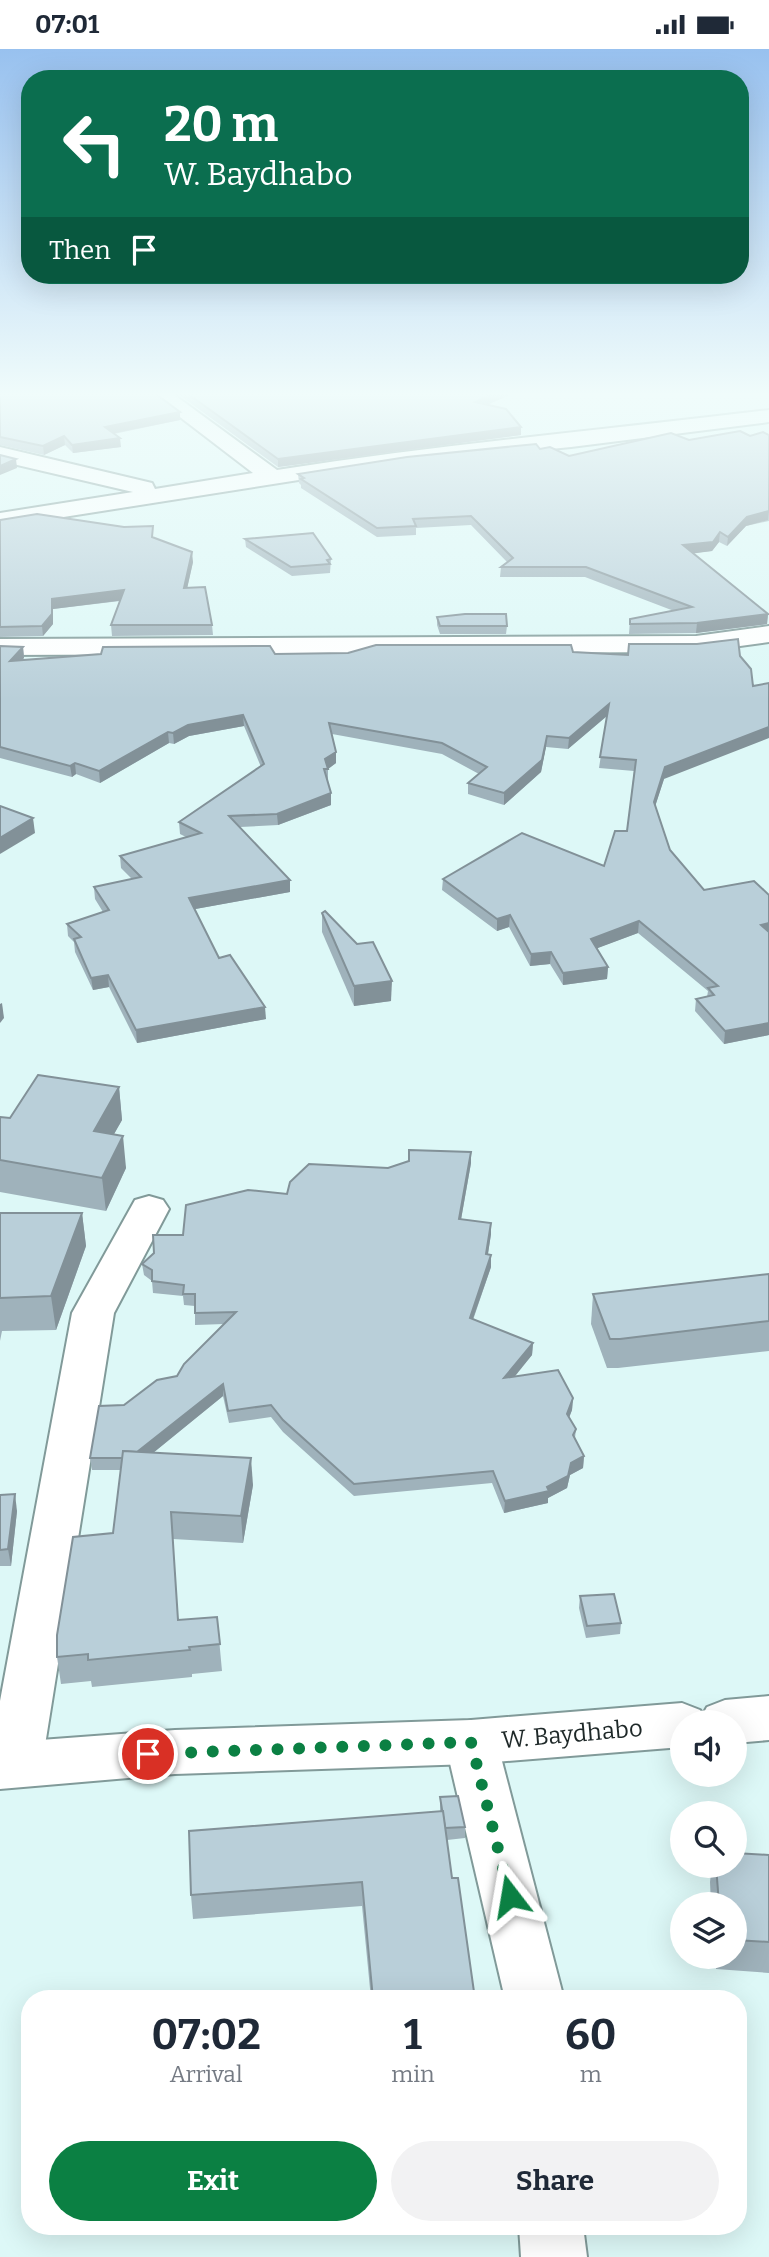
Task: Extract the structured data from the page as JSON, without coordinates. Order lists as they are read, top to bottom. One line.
{"streets":{"street":["W. Baydhabo"]},"page":{"status":"07:01","turn":["20 m","W. Baydhabo"],"then":"Then","eta":["07:02","Arrival","1","min","60","m"],"buttons":["Exit","Share"]}}
